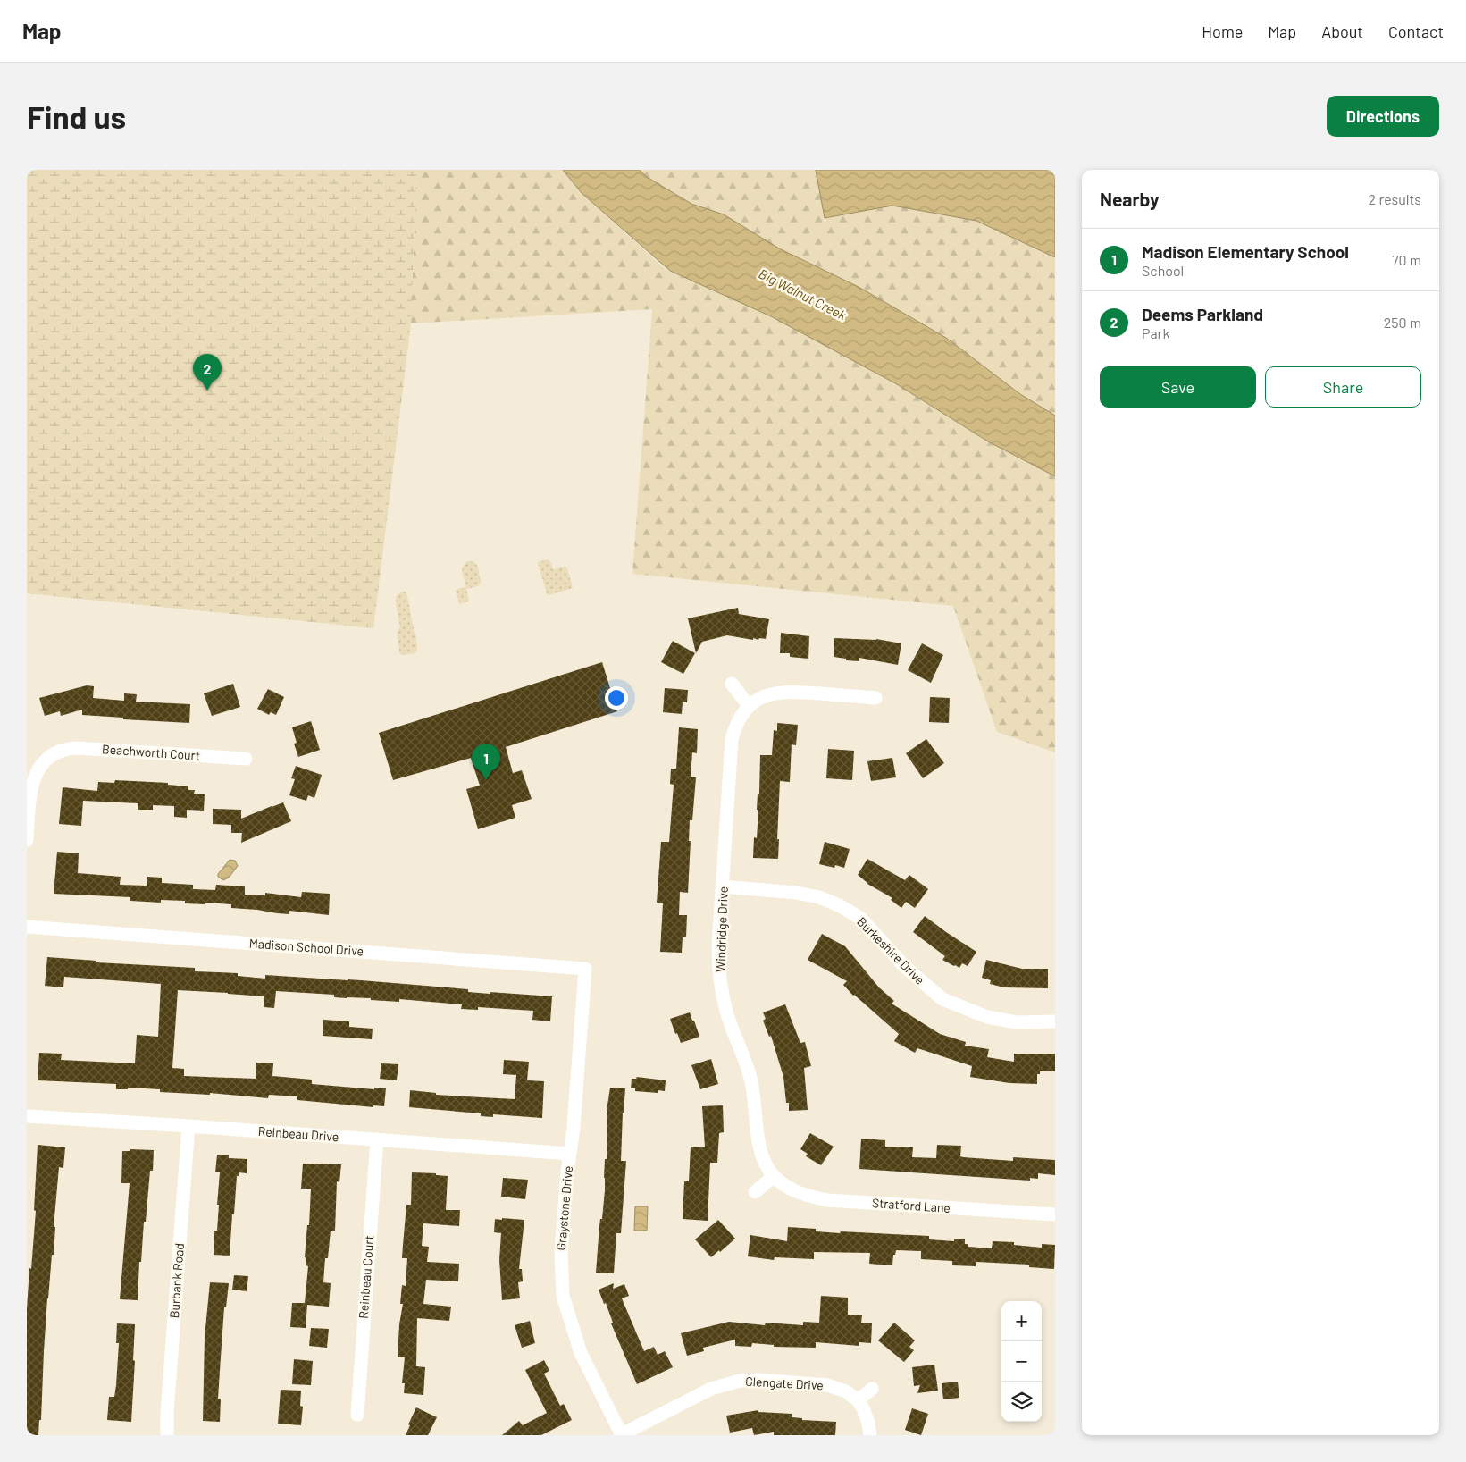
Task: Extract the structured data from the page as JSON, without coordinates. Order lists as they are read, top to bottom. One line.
{"streets":{"street":["Beachworth Court","Windridge Drive","Madison School Drive","Burkeshire Drive","Reinbeau Drive","Stratford Lane","Graystone Drive","Reinbeau Court","Burbank Road","Glengate Drive"]},"crossings":[["Windridge Drive","Burkeshire Drive"],["Windridge Drive","Stratford Lane"],["Madison School Drive","Graystone Drive"],["Reinbeau Drive","Graystone Drive"],["Reinbeau Drive","Reinbeau Court"],["Reinbeau Drive","Burbank Road"],["Graystone Drive","Glengate Drive"]],"water":["Big Walnut Creek"],"page":{"header":"Map","nav":["Home","Map","About","Contact"],"buttons":["Directions",["Save","Share"]],"title":"Find us","heading":["Nearby","2 results"],"list":[{"mark":"1","name":"Madison Elementary School","note":"School","value":"70 m"},{"mark":"2","name":"Deems Parkland","note":"Park","value":"250 m"}],"pins":["2","1"],"map_buttons":["+","−"]}}
